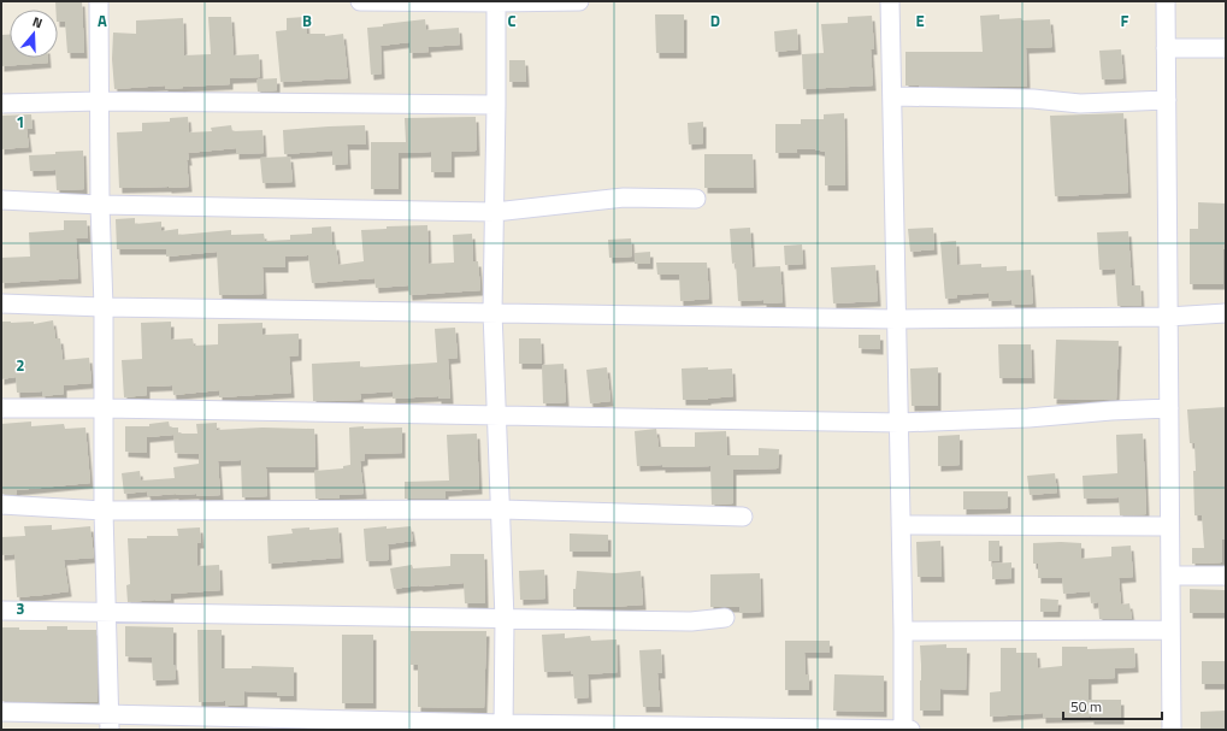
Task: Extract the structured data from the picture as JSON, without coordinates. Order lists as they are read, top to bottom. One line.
{"scale_bar":"50 m","north":"top","grid":{"columns":["A","B","C","D","E","F"],"rows":["1","2","3"]}}
